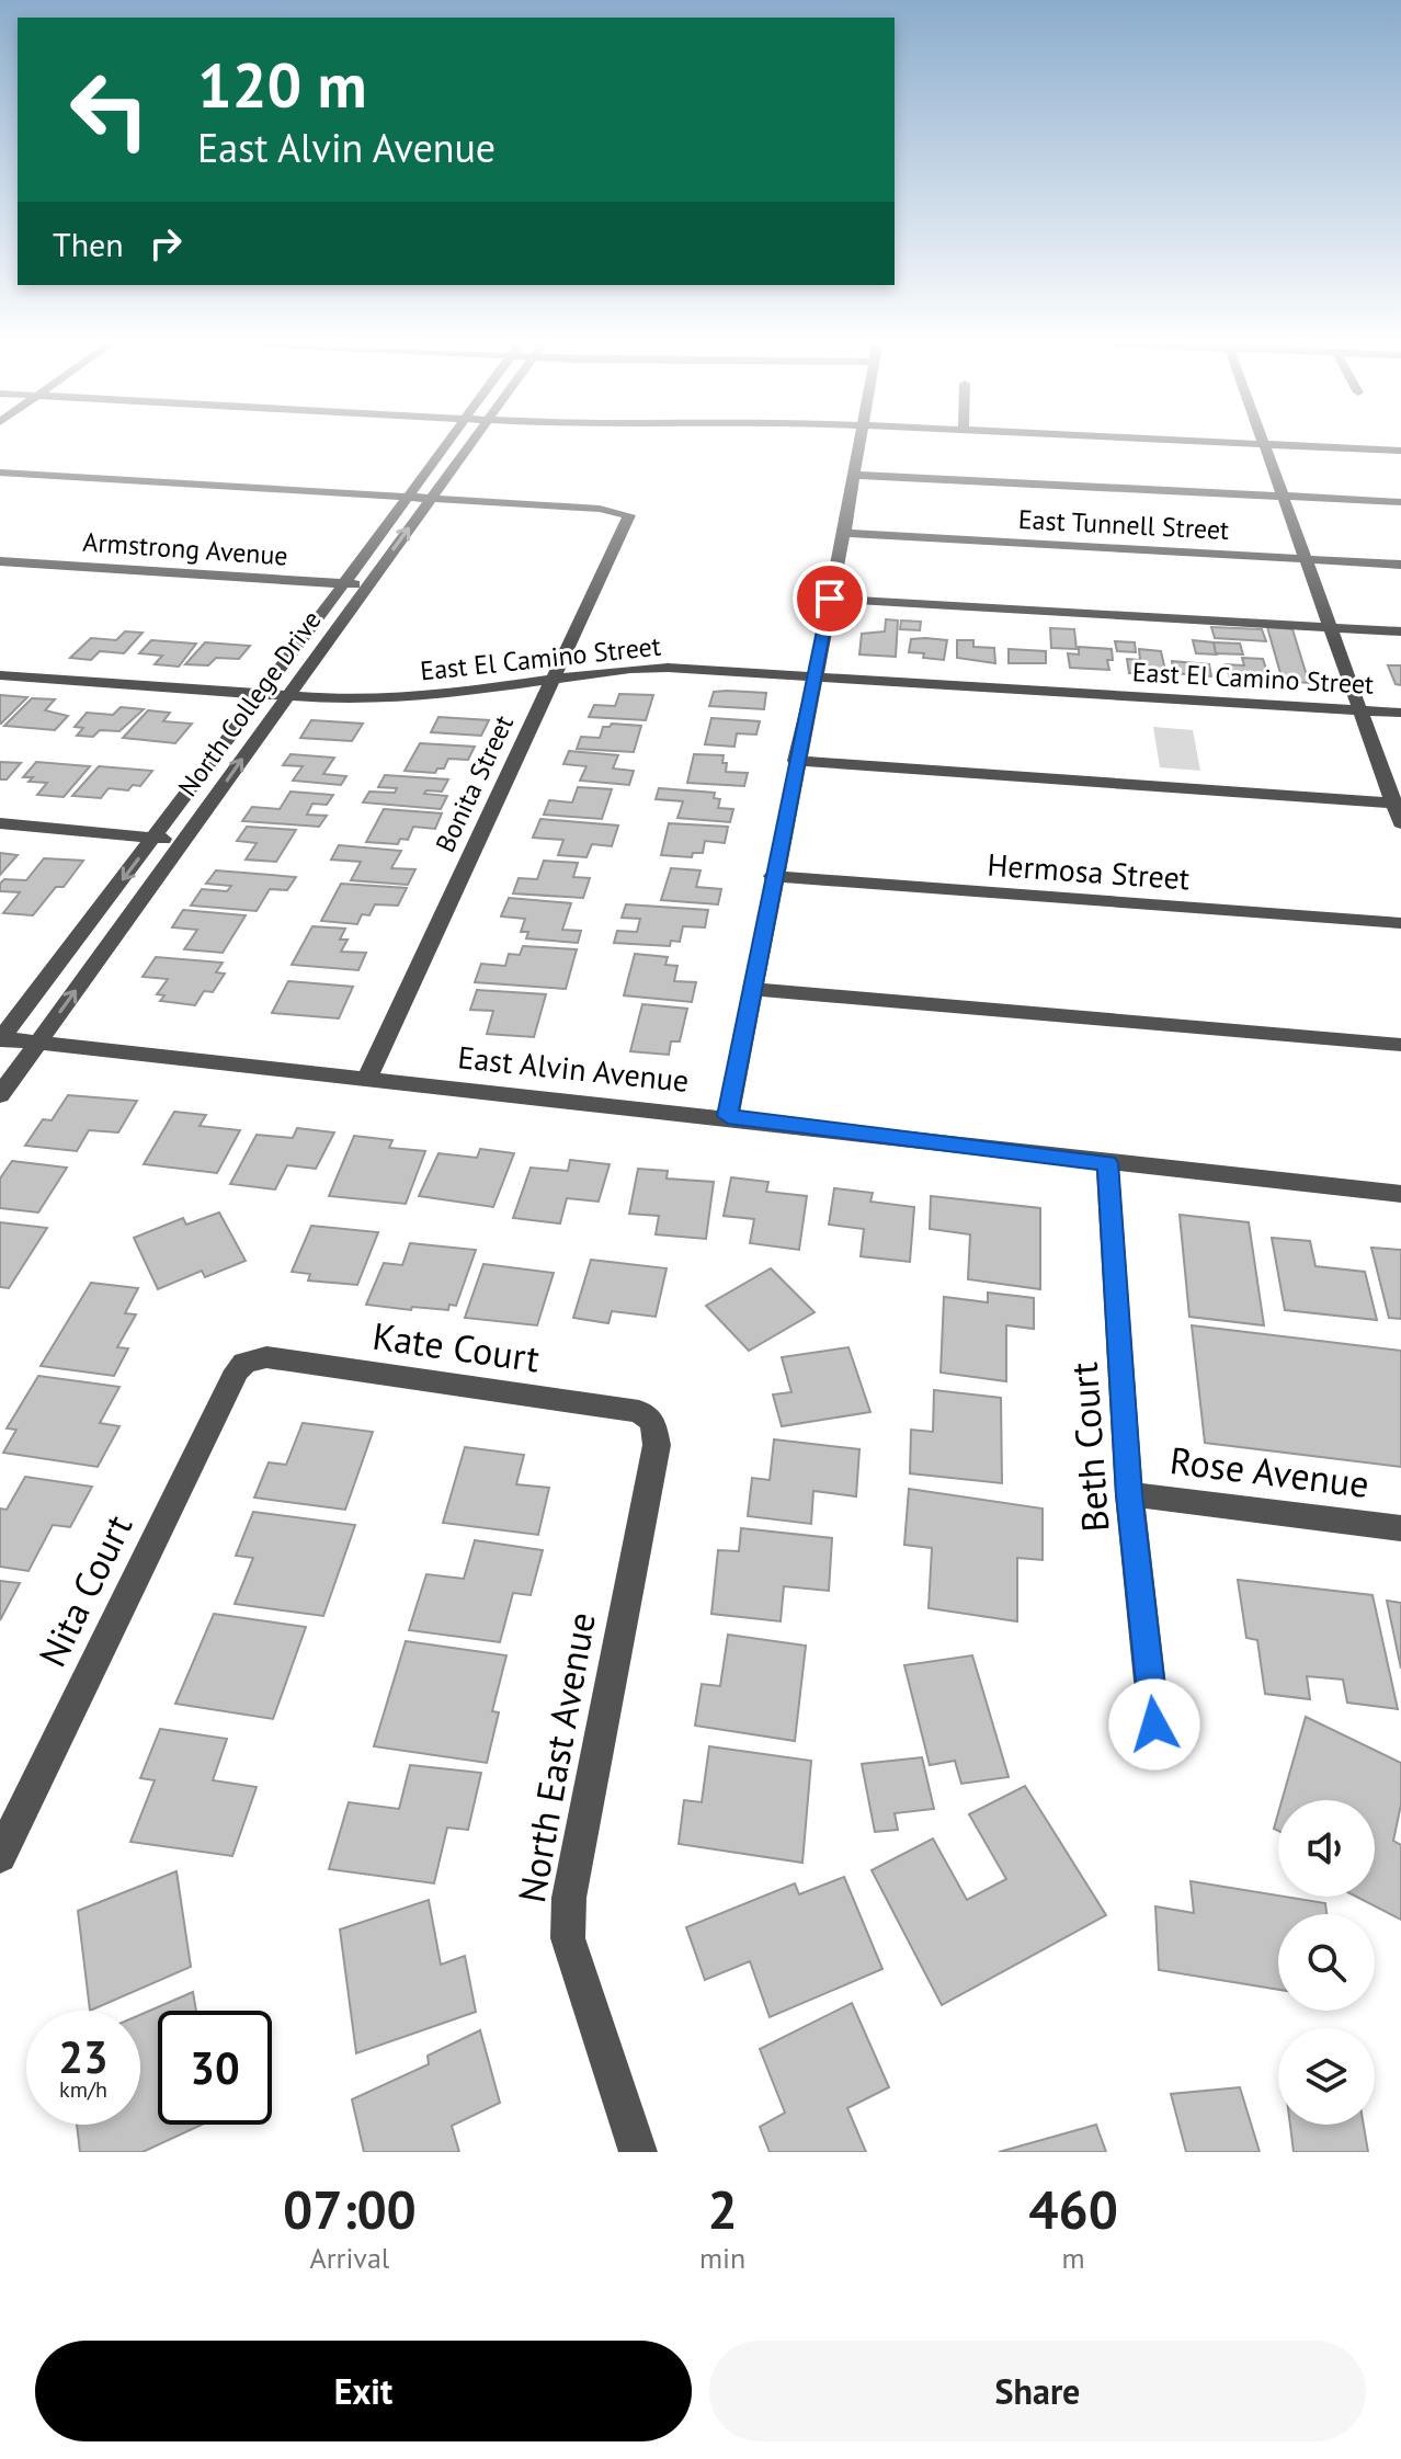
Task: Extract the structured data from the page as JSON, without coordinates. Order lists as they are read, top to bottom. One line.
{"streets":{"street":["East Tunnell Street","Armstrong Avenue","East El Camino Street","North College Drive","Bonita Street","Hermosa Street","East Alvin Avenue","Kate Court","Beth Court","Rose Avenue","Nita Court","North East Avenue"]},"crossings":[["Armstrong Avenue","North College Drive"],["East El Camino Street","North College Drive"],["East El Camino Street","Bonita Street"],["North College Drive","Bonita Street"],["North College Drive","East Alvin Avenue"],["Bonita Street","East Alvin Avenue"],["East Alvin Avenue","Beth Court"],["Kate Court","Nita Court"],["Kate Court","North East Avenue"],["Beth Court","Rose Avenue"]],"page":{"turn":["120 m","East Alvin Avenue"],"then":"Then","speed":"23 km/h","limit":"30","eta":["07:00","Arrival","2","min","460","m"],"buttons":["Exit","Share"]}}
